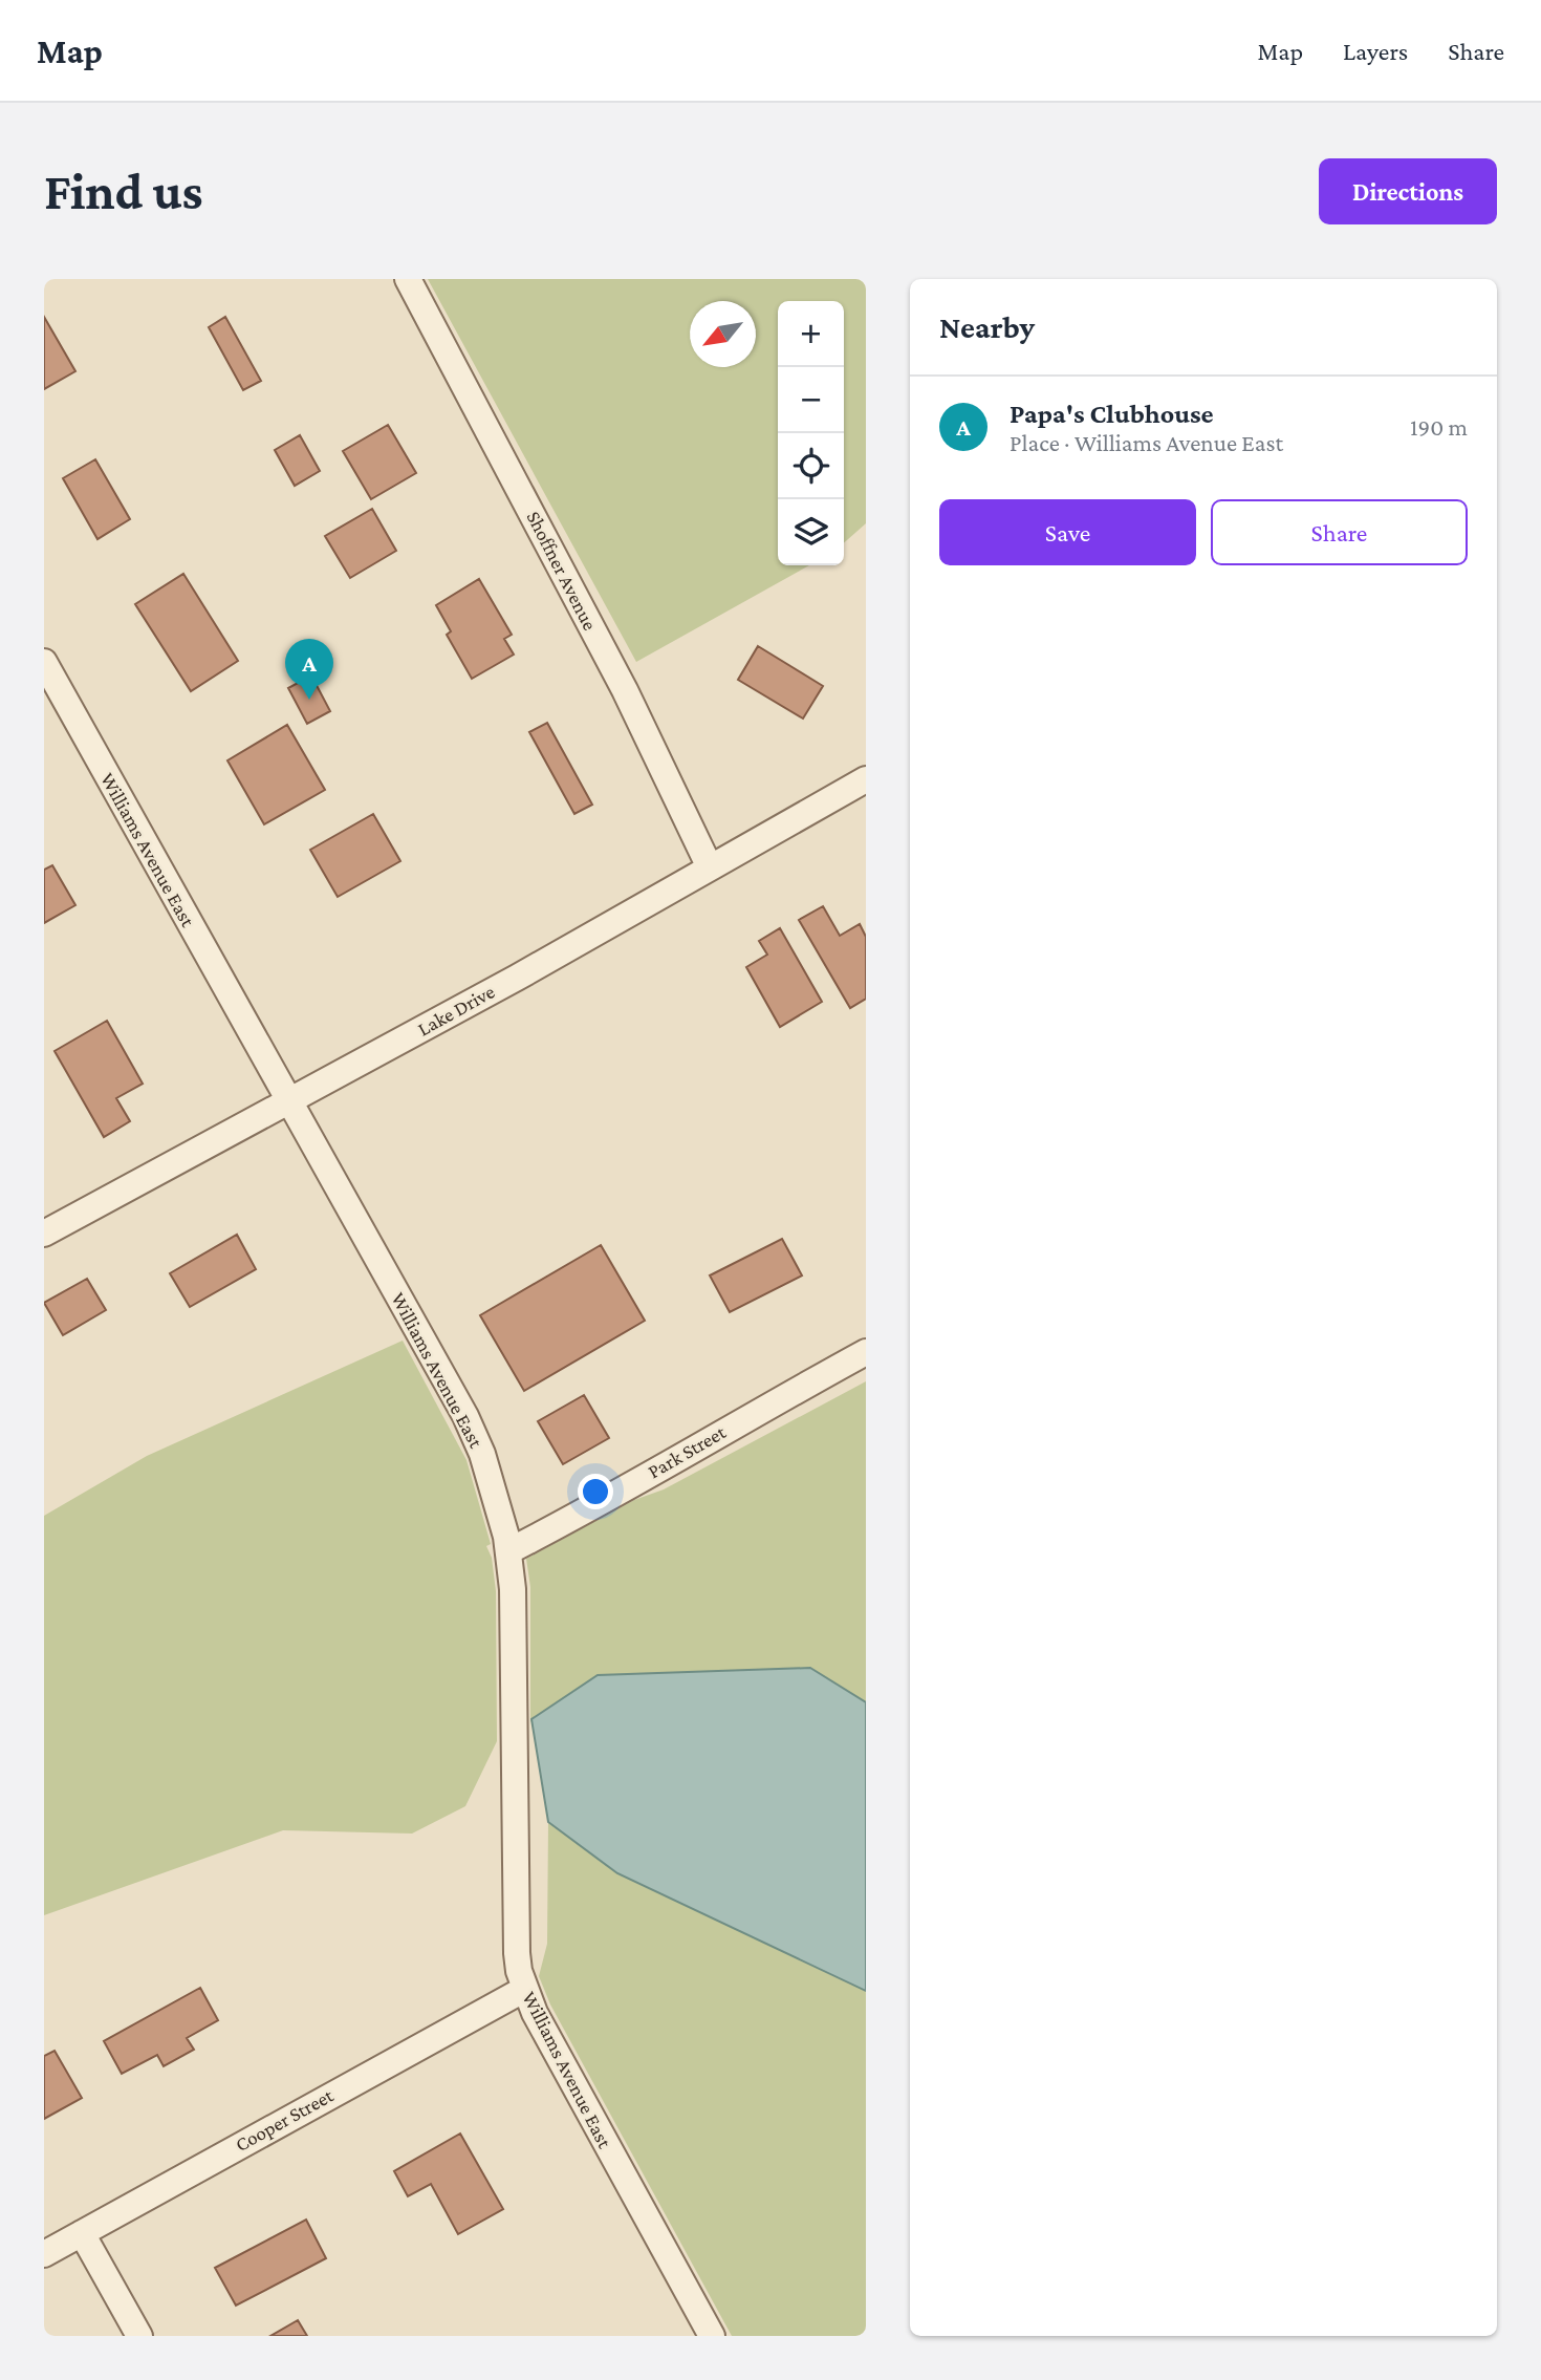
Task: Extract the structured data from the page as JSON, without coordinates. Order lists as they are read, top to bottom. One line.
{"streets":{"street":["Shoffner Avenue","Williams Avenue East","Lake Drive","Park Street","Cooper Street"]},"crossings":[["Shoffner Avenue","Lake Drive"],["Williams Avenue East","Lake Drive"],["Williams Avenue East","Park Street"],["Williams Avenue East","Cooper Street"]],"north":"bottom left","page":{"header":"Map","nav":["Map","Layers","Share"],"buttons":["Directions",["Save","Share"]],"title":"Find us","heading":"Nearby","map_buttons":["+","−"],"list":[{"mark":"A","name":"Papa's Clubhouse","note":"Place · Williams Avenue East","value":"190 m"}],"pins":"A"}}
